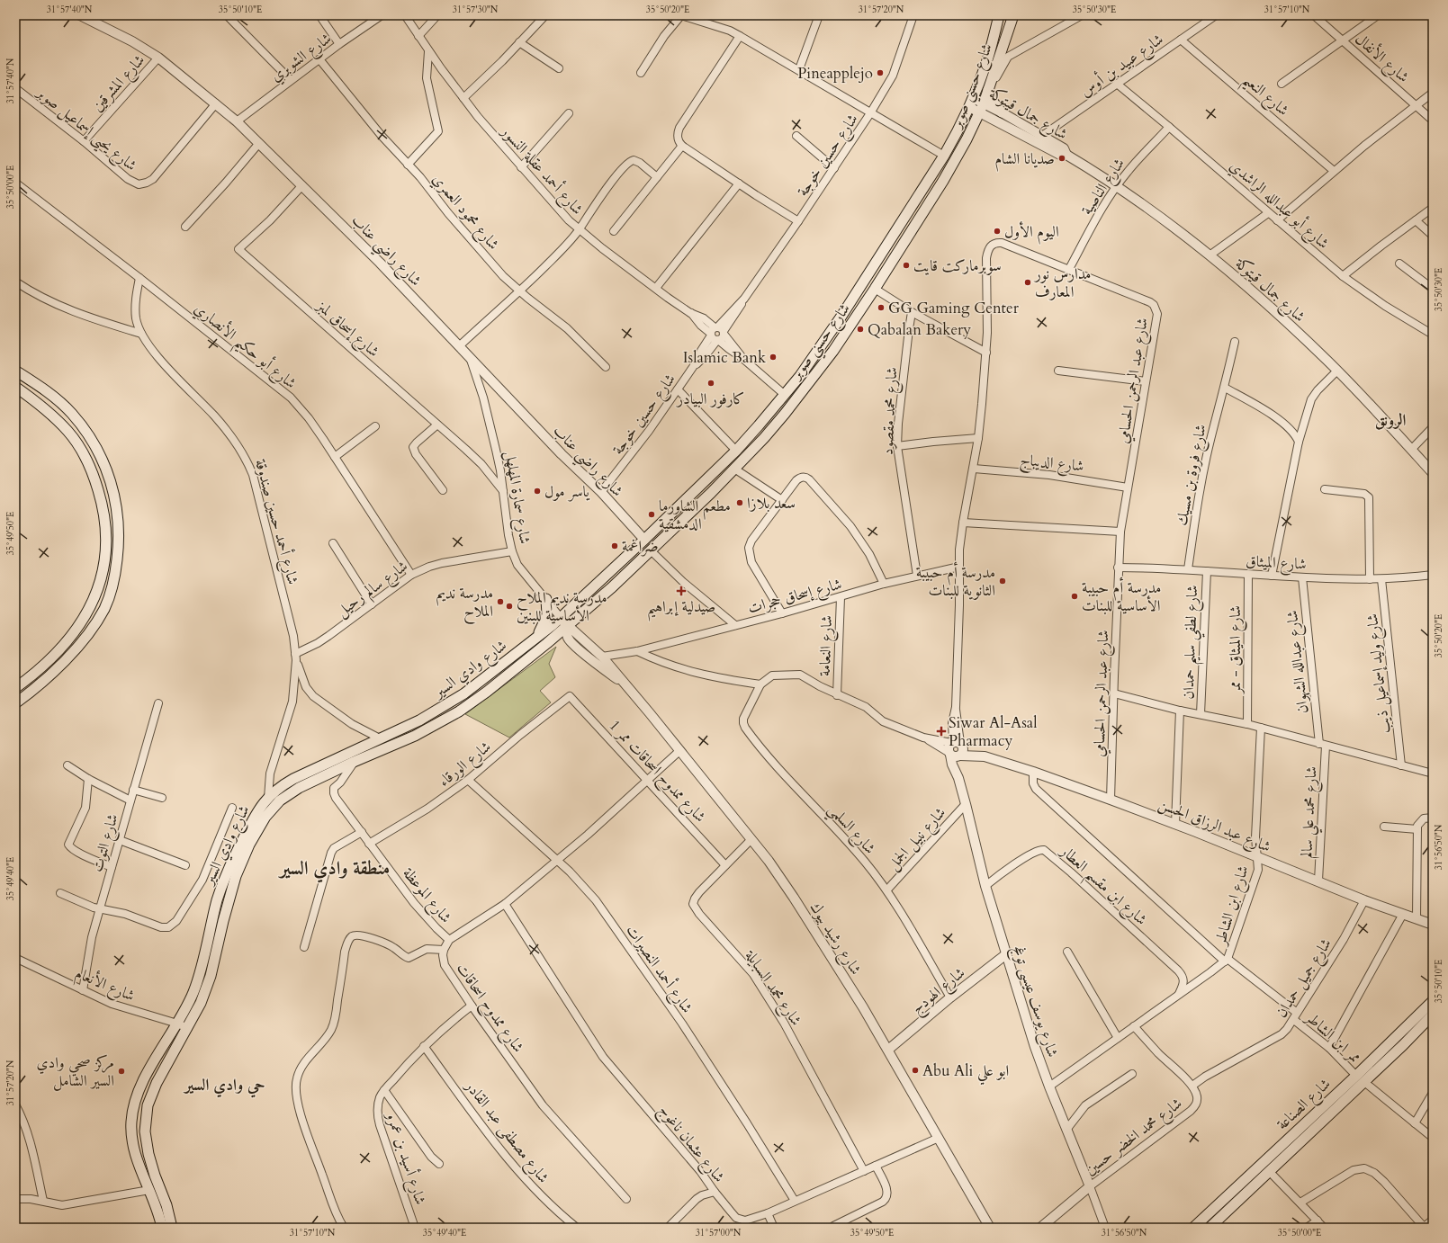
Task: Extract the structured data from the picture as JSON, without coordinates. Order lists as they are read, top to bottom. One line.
{"streets":{"main road":["شارع حسني صوبر","شارع وادي السير","شارع الصناعة"],"street":["شارع الشوبري","شارع الأنفال","شارع عبيد بن أوس","شارع المشرقين","شارع النعيم","شارع جمال قيتوكة","شارع يحيى إسماعيل صوبر","شارع حسين خوجة","شارع أحمد عقلة النسور","شارع الناصية","شارع أبو عبدالله الراشدي","شارع محمود العمري","شارع راضي عناب","شارع إسحاق لمبز","شارع أبو حكيم الأنصاري","شارع عبد الرحمن الحسامي","شارع محمد مقصود","شارع الديباج","شارع فروة بن مسيك","شارع سمارة المهلهل","شارع أحمد حسين صندوقة","شارع الميثاق","شارع سالم رحيل","شارع إسحاق حجرات","شارع لطفي سليم حمدان","شارع النعامة","شارع الميثاق - ممر","شارع عبدالله الشهوان","شارع وليد إسماعيل ذيب","شارع الورقاء","شارع ممدوح اسحاقات ممر 1","شارع محمد علي سالم","شارع عبد الرزاق الحسن","شارع السلمي","شارع نبيل الجمل","شارع التوت","شارع ابن مقسم العطار","شارع الموعظة","شارع ابن الشاطر","شارع رشيد بيوك","شارع أحمد النصيرات","شارع جميل حمدان","شارع الأنعام","شارع محمد السبايلة","شارع الهودج","شارع يوسف عيسى توغج","شارع ممدوح اسحاقات","ممر ابن الشاطر","شارع مصطفى عبد القادر","شارع محمد الخضر حسين","شارع عثمان ناغوج","شارع أسيد بن عمرو"]},"crossings":[["شارع الشوبري","شارع محمود العمري"],["شارع الشوبري","شارع راضي عناب"],["شارع عبيد بن أوس","شارع النعيم"],["شارع عبيد بن أوس","شارع جمال قيتوكة"],["شارع عبيد بن أوس","شارع أبو عبدالله الراشدي"],["شارع المشرقين","شارع يحيى إسماعيل صوبر"],["شارع المشرقين","شارع راضي عناب"],["شارع حسني صوبر","شارع جمال قيتوكة"],["شارع حسني صوبر","شارع أحمد عقلة النسور"],["شارع حسني صوبر","شارع راضي عناب"],["شارع حسني صوبر","شارع سمارة المهلهل"],["شارع حسني صوبر","شارع وادي السير"],["شارع حسني صوبر","شارع رشيد بيوك"],["شارع جمال قيتوكة","شارع الناصية"],["شارع يحيى إسماعيل صوبر","شارع راضي عناب"],["شارع حسين خوجة","شارع أحمد عقلة النسور"],["شارع حسين خوجة","شارع راضي عناب"],["شارع الناصية","شارع أبو عبدالله الراشدي"],["شارع الناصية","شارع عبد الرحمن الحسامي"],["شارع راضي عناب","شارع إسحاق لمبز"],["شارع راضي عناب","شارع سمارة المهلهل"],["شارع إسحاق لمبز","شارع سمارة المهلهل"],["شارع أبو حكيم الأنصاري","شارع أحمد حسين صندوقة"],["شارع أبو حكيم الأنصاري","شارع سالم رحيل"],["شارع عبد الرحمن الحسامي","شارع الديباج"],["شارع عبد الرحمن الحسامي","شارع الميثاق"],["شارع عبد الرحمن الحسامي","شارع إسحاق حجرات"],["شارع عبد الرحمن الحسامي","شارع عبد الرزاق الحسن"],["شارع محمد مقصود","شارع إسحاق حجرات"],["شارع فروة بن مسيك","شارع الميثاق"],["شارع سمارة المهلهل","شارع سالم رحيل"],["شارع سمارة المهلهل","شارع وادي السير"],["شارع سمارة المهلهل","شارع رشيد بيوك"],["شارع أحمد حسين صندوقة","شارع سالم رحيل"],["شارع أحمد حسين صندوقة","شارع وادي السير"],["شارع الميثاق","شارع لطفي سليم حمدان"],["شارع الميثاق","شارع الميثاق - ممر"],["شارع الميثاق","شارع عبدالله الشهوان"],["شارع الميثاق","شارع وليد إسماعيل ذيب"],["شارع إسحاق حجرات","شارع النعامة"],["شارع إسحاق حجرات","شارع رشيد بيوك"],["شارع النعامة","شارع عبد الرزاق الحسن"],["شارع عبدالله الشهوان","شارع محمد علي سالم"],["شارع وادي السير","شارع الموعظة"],["شارع وادي السير","شارع رشيد بيوك"],["شارع وادي السير","شارع الأنعام"],["شارع الورقاء","شارع ممدوح اسحاقات ممر 1"],["شارع الورقاء","شارع الموعظة"],["شارع الورقاء","شارع أحمد النصيرات"],["شارع ممدوح اسحاقات ممر 1","شارع محمد السبايلة"],["شارع محمد علي سالم","شارع عبد الرزاق الحسن"],["شارع عبد الرزاق الحسن","شارع السلمي"],["شارع عبد الرزاق الحسن","شارع ابن الشاطر"],["شارع عبد الرزاق الحسن","شارع جميل حمدان"],["شارع عبد الرزاق الحسن","شارع يوسف عيسى توغج"],["شارع السلمي","شارع نبيل الجمل"],["شارع السلمي","شارع الهودج"],["شارع نبيل الجمل","شارع يوسف عيسى توغج"],["شارع التوت","شارع الأنعام"],["شارع ابن مقسم العطار","شارع يوسف عيسى توغج"],["شارع الموعظة","شارع ممدوح اسحاقات"],["شارع ابن الشاطر","شارع جميل حمدان"],["شارع ابن الشاطر","ممر ابن الشاطر"],["شارع رشيد بيوك","شارع محمد السبايلة"],["شارع رشيد بيوك","شارع الهودج"],["شارع رشيد بيوك","شارع عثمان ناغوج"],["شارع أحمد النصيرات","شارع عثمان ناغوج"],["شارع جميل حمدان","ممر ابن الشاطر"],["شارع جميل حمدان","شارع محمد الخضر حسين"],["شارع محمد السبايلة","شارع عثمان ناغوج"],["شارع الهودج","شارع يوسف عيسى توغج"],["شارع يوسف عيسى توغج","شارع محمد الخضر حسين"],["شارع ممدوح اسحاقات","شارع أسيد بن عمرو"],["ممر ابن الشاطر","شارع الصناعة"],["شارع مصطفى عبد القادر","شارع أسيد بن عمرو"]],"districts":["الرونق","منطقة وادي السير","حي وادي السير"],"places":{"other":["Pineapplejo","صديانا الشام","اليوم الأول","سوبرماركت قايت","مدارس نور المعارف","GG Gaming Center","Qabalan Bakery","Islamic Bank","كارفور البيادر","ياسر مول","سعد بلازا","مطعم الشاورما الدمشقية","ضراغمة","مدرسة أم حبيبة الثانوية للبنات","مدرسة أم حبيبة الأساسية للبنات","مدرسة نديم الملاح","مدرسة نديم الملاح الأساسية للبنين","Abu Ali ابو علي","مركز صحي وادي السير الشامل"],"health":["صيدلية إبراهيم","Siwar Al-Asal Pharmacy"]},"coordinates":["31°57'40\"N","35°50'10\"E","31°57'30\"N","35°50'20\"E","31°57'20\"N","35°50'30\"E","31°57'10\"N","35°50'00\"E","35°49'50\"E","31°56'50\"N","35°49'40\"E","31°57'00\"N"]}
